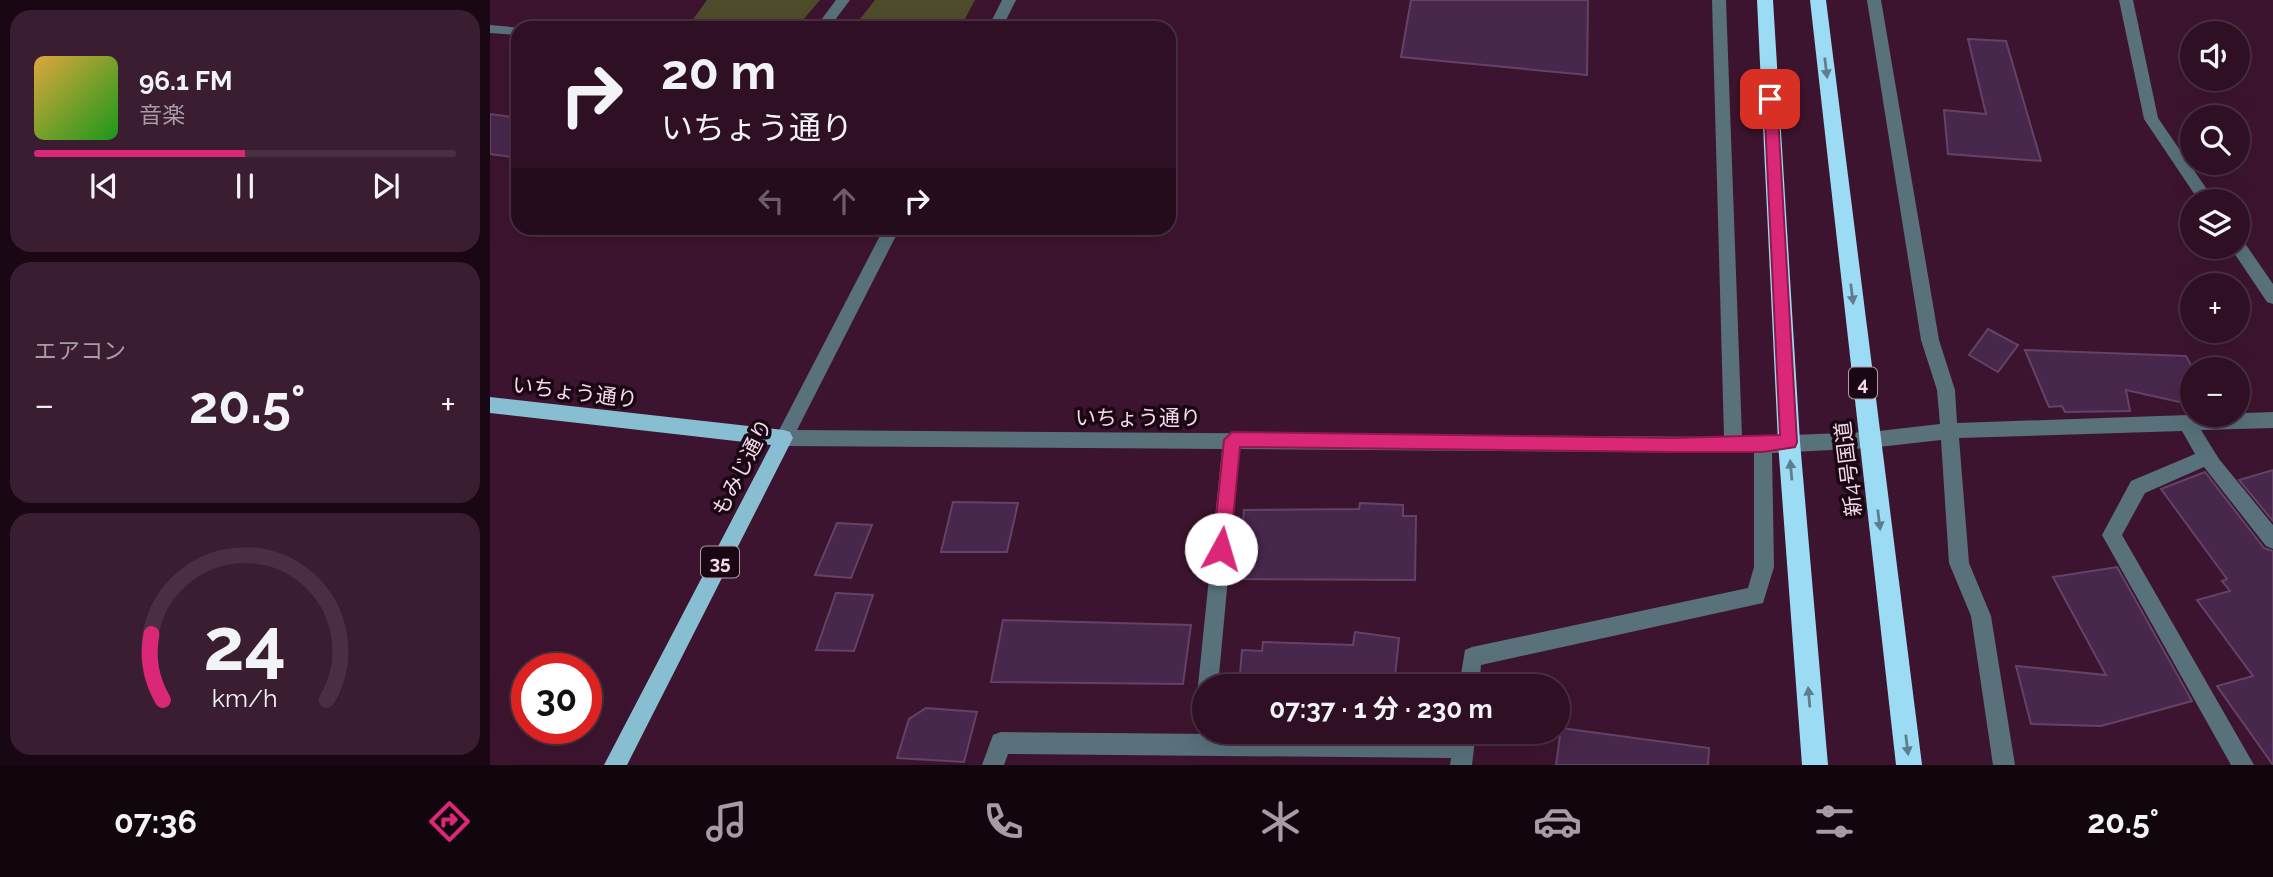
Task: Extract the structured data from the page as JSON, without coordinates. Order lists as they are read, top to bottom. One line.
{"streets":{"highway":["4","新4号国道"],"main road":["いちょう通り","もみじ通り","35"]},"crossings":[["いちょう通り","もみじ通り"],["いちょう通り","新4号国道"]],"page":{"map_buttons":["+","−"],"turn":["20 m","いちょう通り"],"song":["96.1 FM","音楽"],"tile":"エアコン","heat":["−","20.5°","+"],"limit":"30","trip":"07:37 · 1 分 · 230 m","tabs":["07:36","20.5°"],"gauge":["24","km/h"]}}
